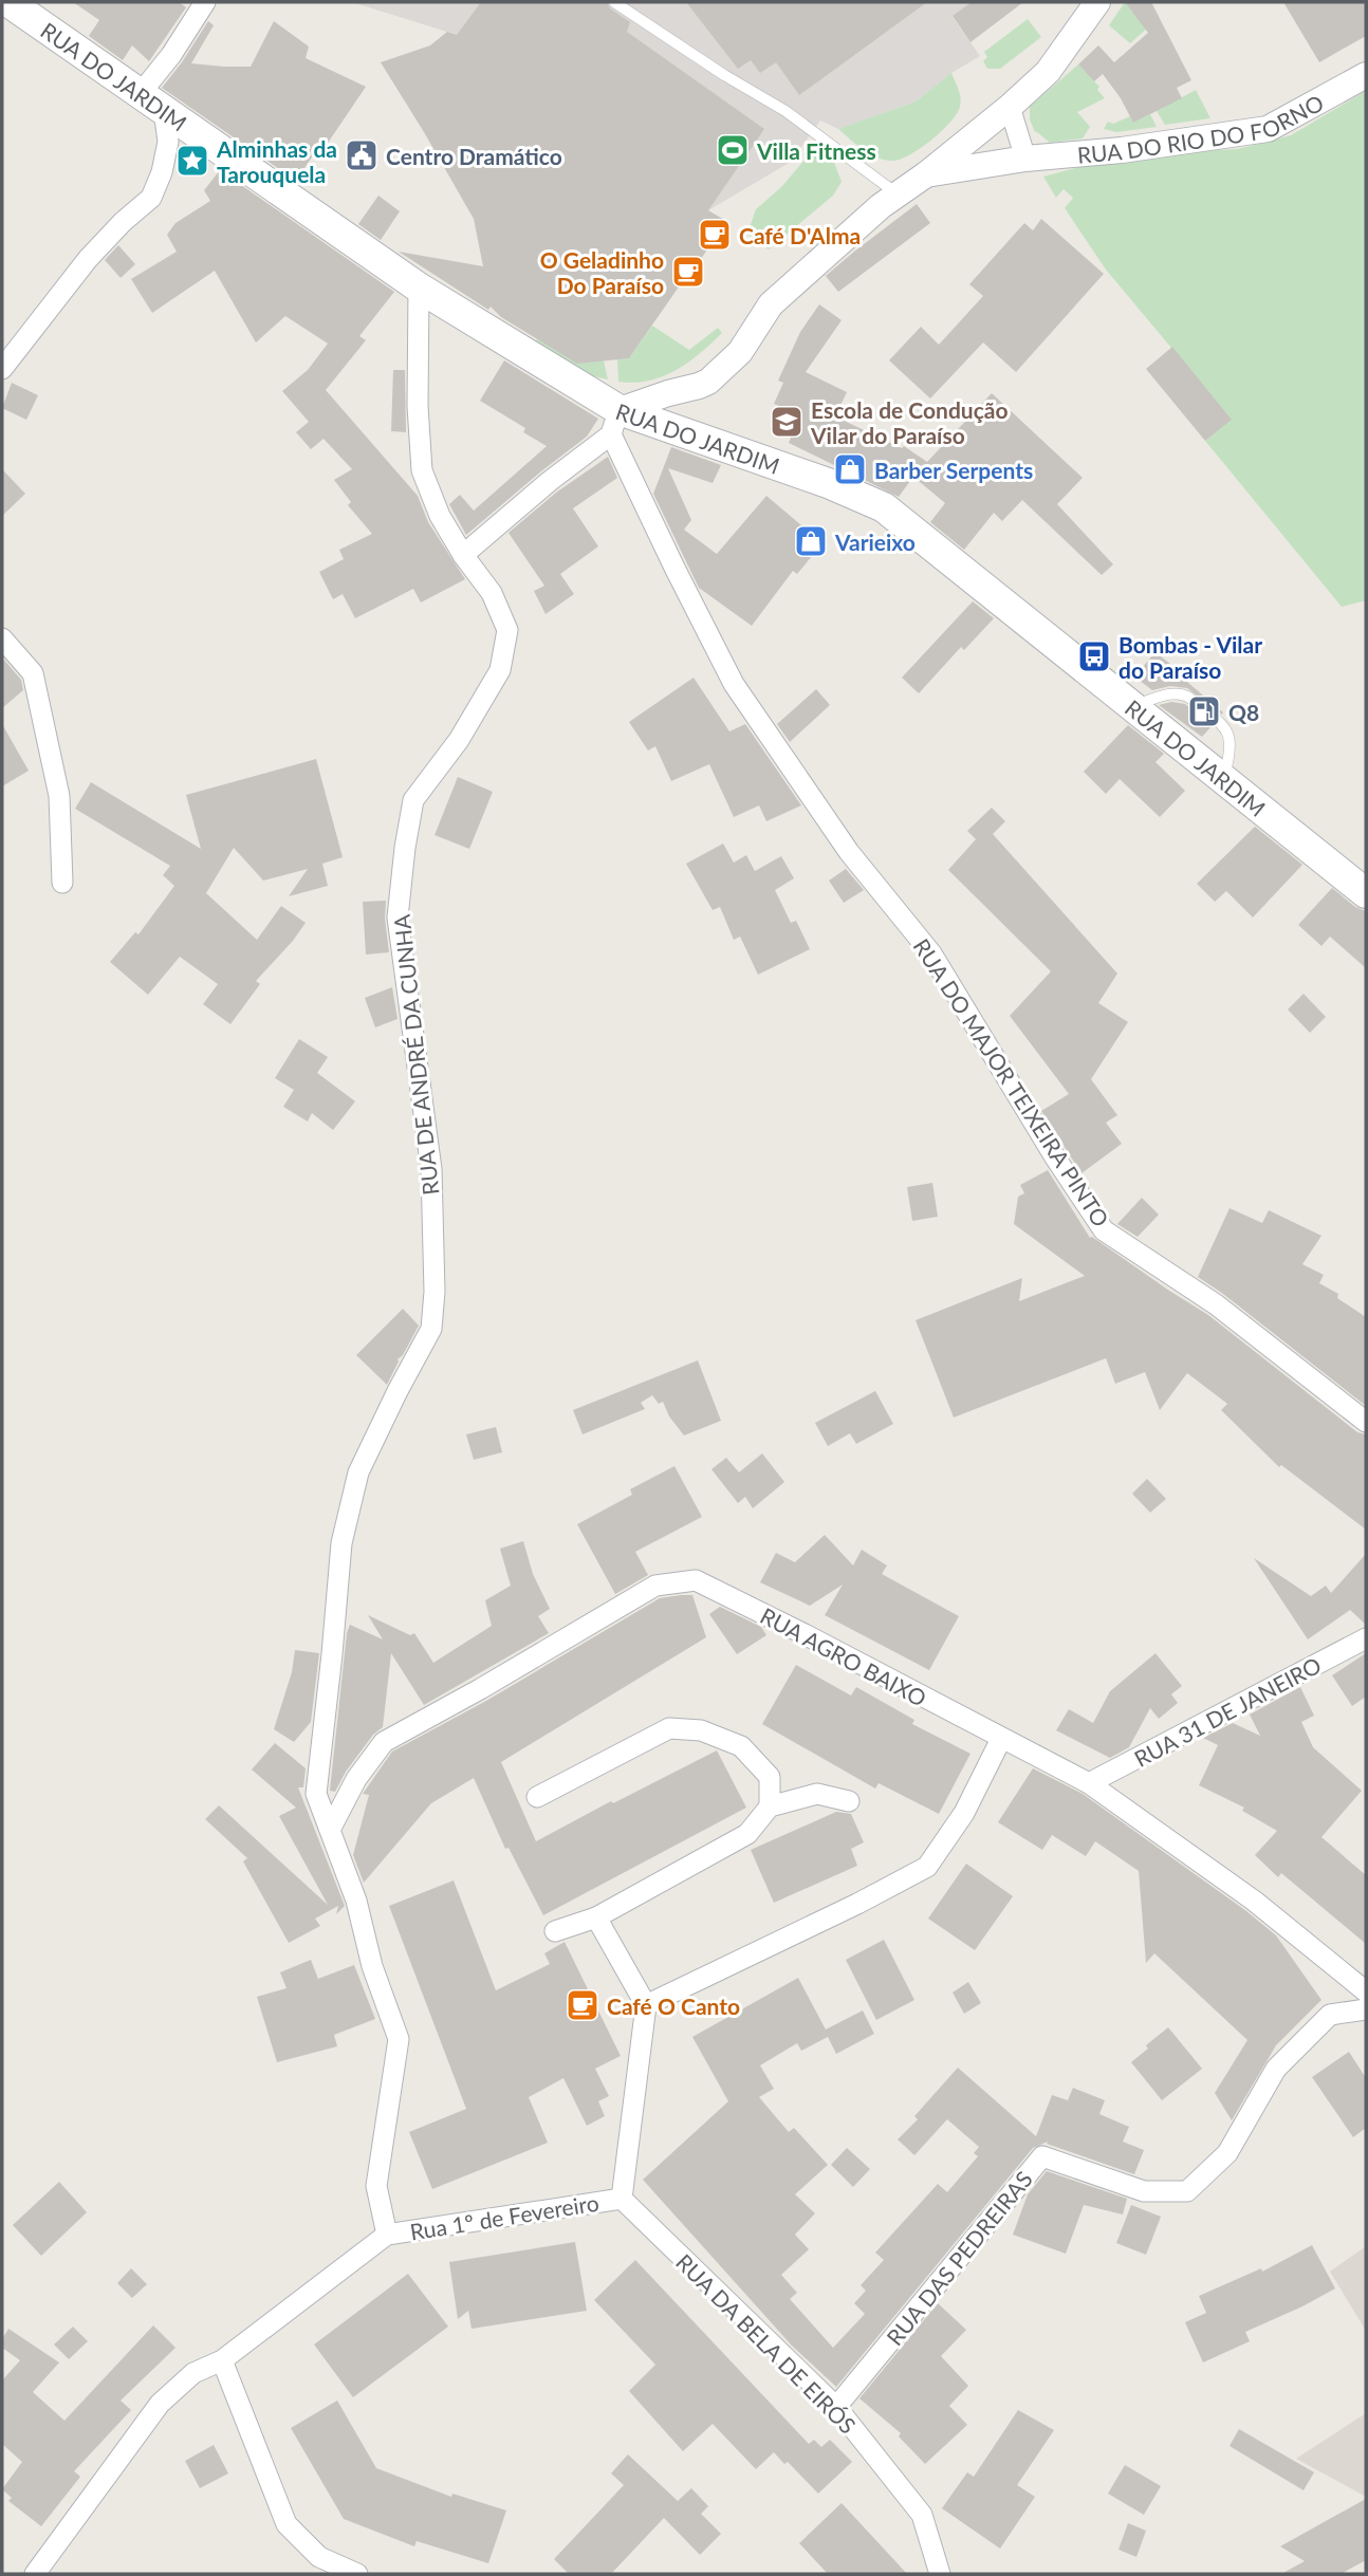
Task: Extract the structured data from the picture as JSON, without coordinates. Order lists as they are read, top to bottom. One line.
{"streets":{"main road":["RUA DO JARDIM"],"street":["RUA DO RIO DO FORNO","RUA DE ANDRÉ DA CUNHA","RUA DO MAJOR TEIXEIRA PINTO","RUA AGRO BAIXO","RUA 31 DE JANEIRO","Rua 1º de Fevereiro","RUA DAS PEDREIRAS","RUA DA BELA DE EIRÓS"]},"crossings":[["RUA DO JARDIM","RUA DE ANDRÉ DA CUNHA"],["RUA DO JARDIM","RUA DO MAJOR TEIXEIRA PINTO"],["RUA DE ANDRÉ DA CUNHA","RUA AGRO BAIXO"],["RUA DE ANDRÉ DA CUNHA","Rua 1º de Fevereiro"],["RUA AGRO BAIXO","RUA 31 DE JANEIRO"],["Rua 1º de Fevereiro","RUA DA BELA DE EIRÓS"],["RUA DAS PEDREIRAS","RUA DA BELA DE EIRÓS"]],"places":{"sports":["Villa Fitness"],"public building":["Centro Dramático"],"place":["Alminhas da Tarouquela"],"cafe":["Café D'Alma","O Geladinho Do Paraíso","Café O Canto"],"school or university":["Escola de Condução Vilar do Paraíso"],"shop":["Barber Serpents","Varieixo"],"bus stop":["Bombas - Vilar do Paraíso"],"fuel station":["Q8"]}}
